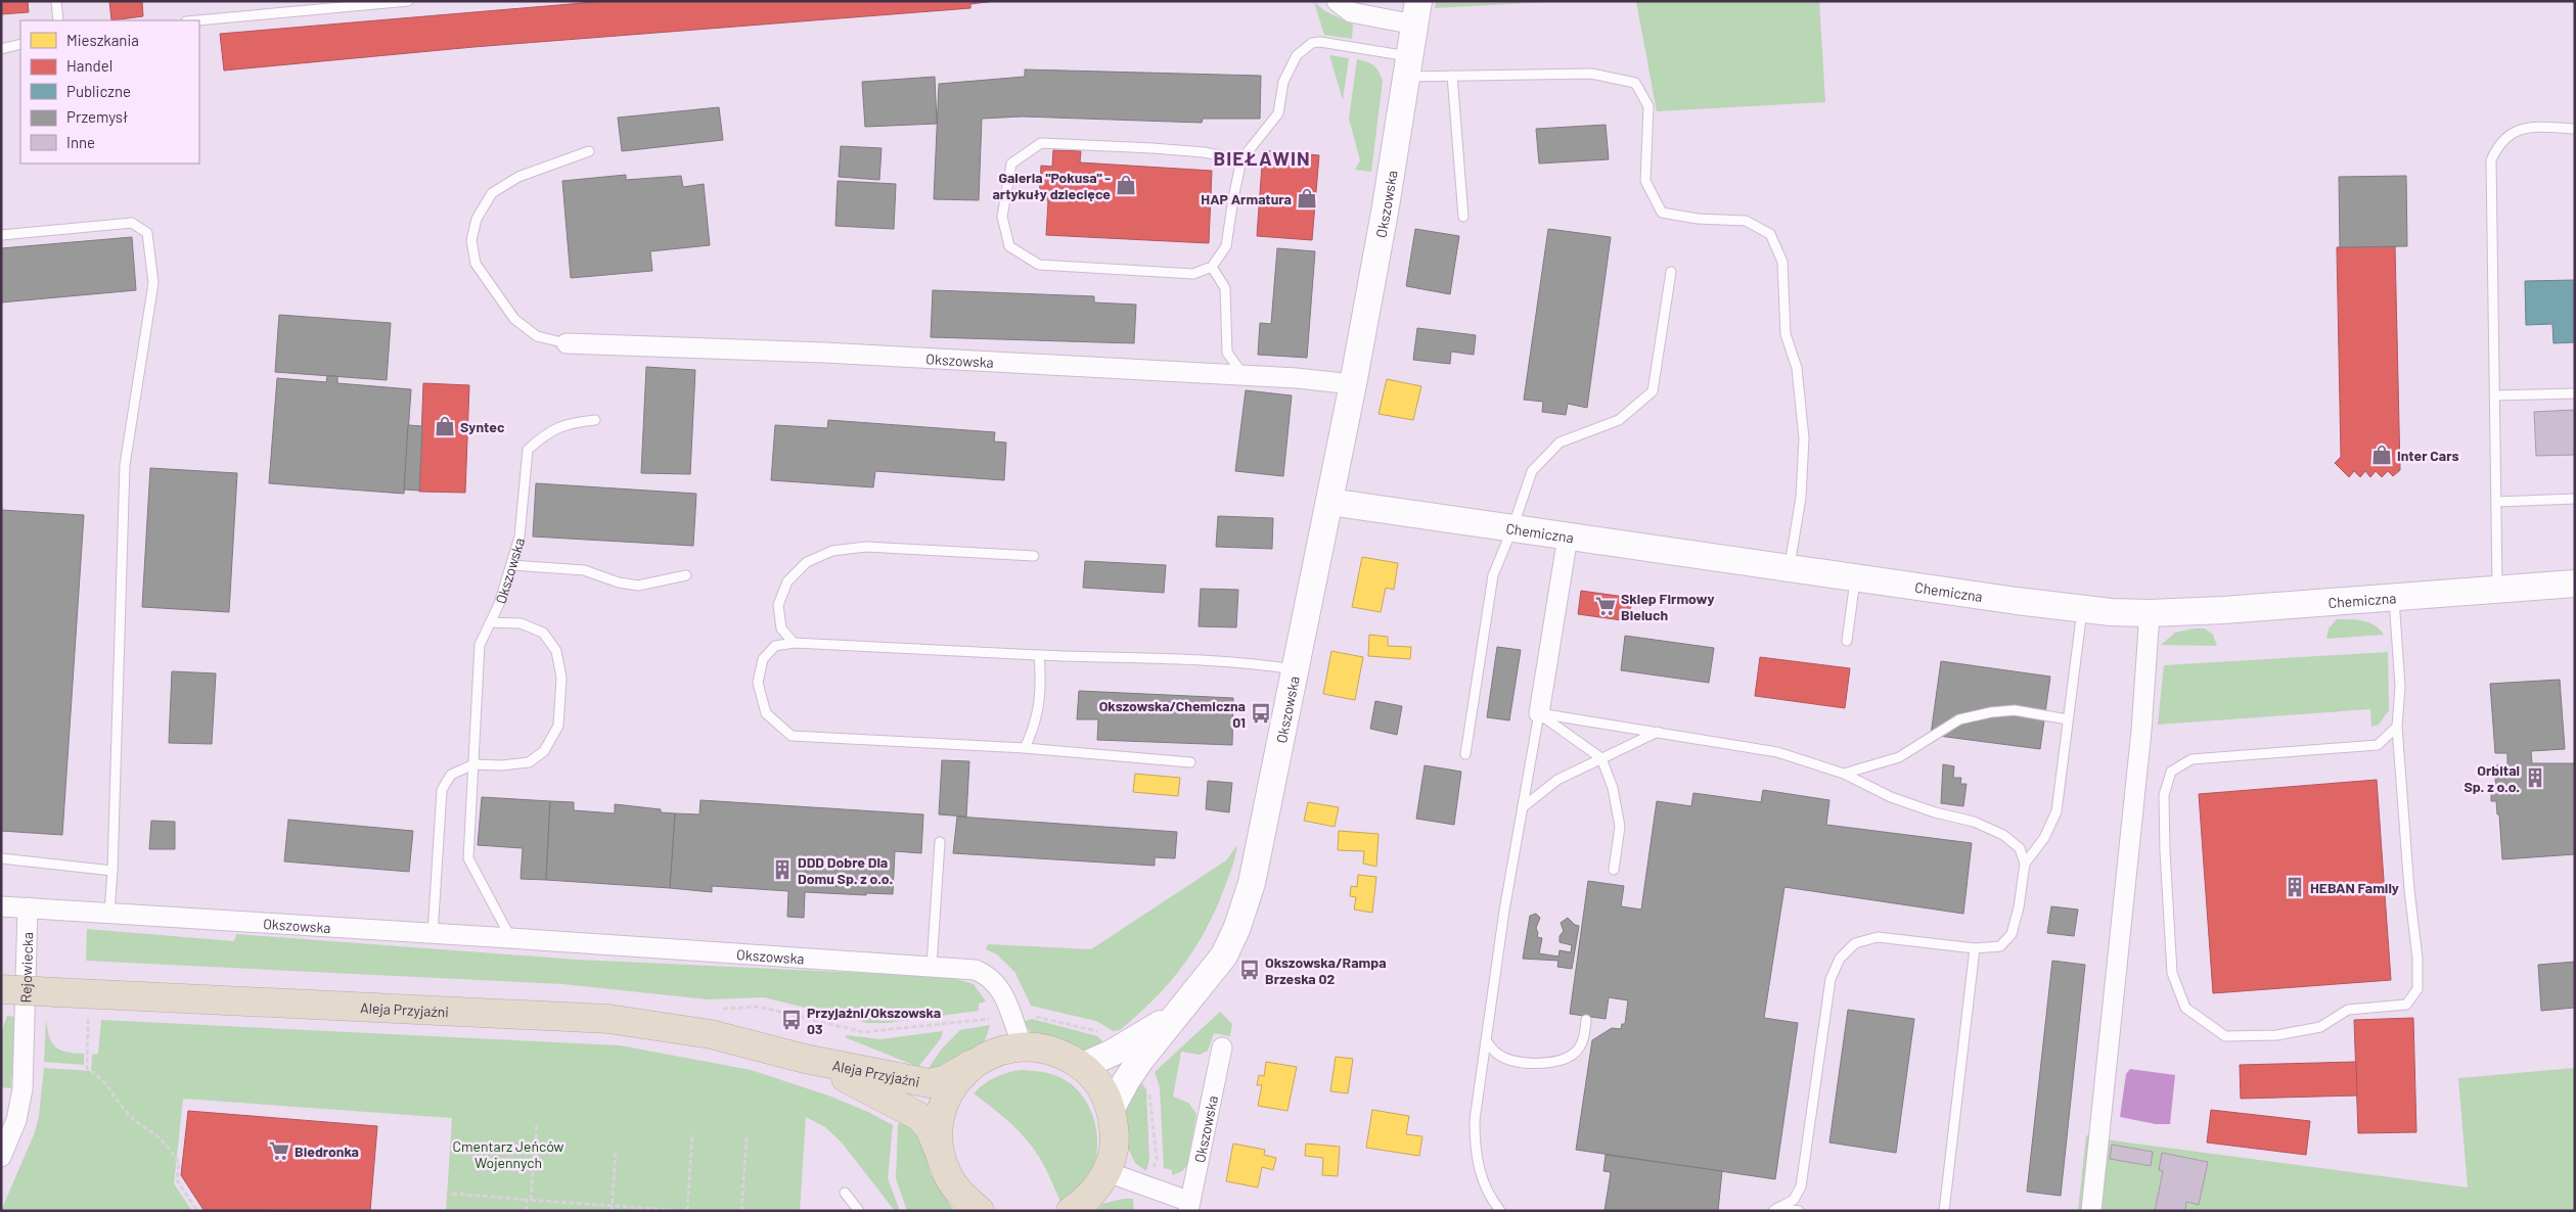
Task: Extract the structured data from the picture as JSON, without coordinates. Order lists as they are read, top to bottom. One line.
{"streets":{"highway":["Aleja Przyjaźni"],"street":["Okszowska","Chemiczna","Rejowiecka"]},"crossings":[["Okszowska","Chemiczna"],["Okszowska","Aleja Przyjaźni"]],"districts":["BIEŁAWIN"],"parks":["Cmentarz Jeńców Wojennych"],"places":{"shop":["Galeria \"Pokusa\" - artykuły dziecięce","HAP Armatura","Syntec","Inter Cars"],"supermarket":["Sklep Firmowy Bieluch","Biedronka"],"bus stop":["Okszowska/Chemiczna 01","Okszowska/Rampa Brzeska 02","Przyjaźni/Okszowska 03"],"building":["Orbital Sp. z o.o.","DDD Dobre Dla Domu Sp. z o.o.","HEBAN Family"]},"legend":["Mieszkania","Handel","Publiczne","Przemysł","Inne"]}
